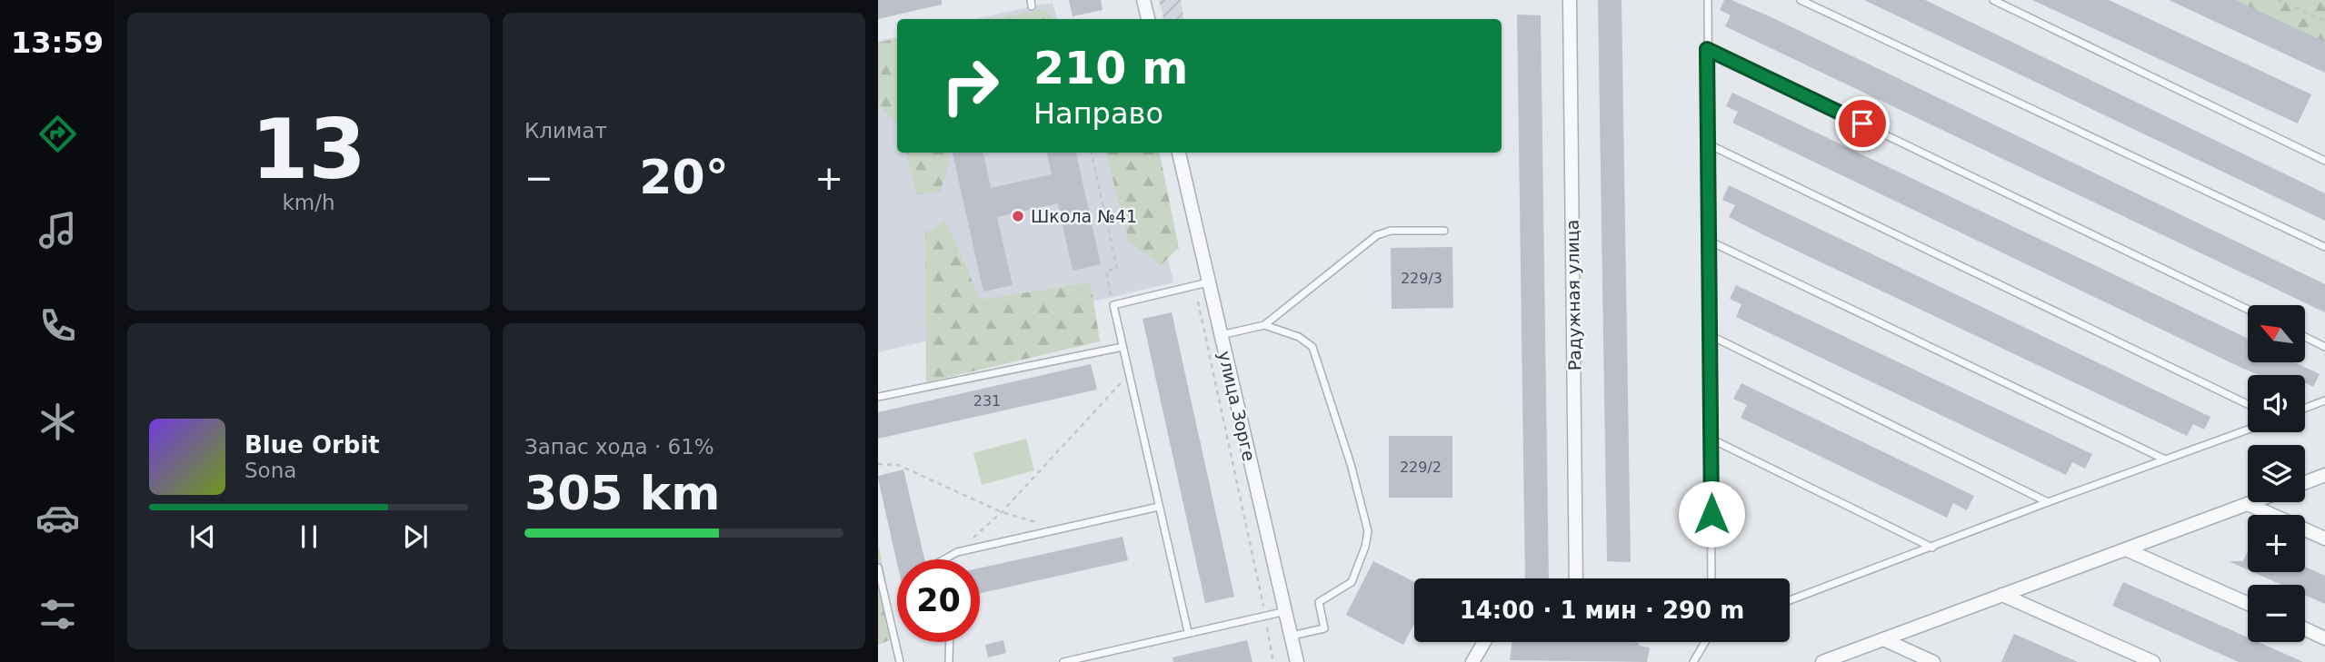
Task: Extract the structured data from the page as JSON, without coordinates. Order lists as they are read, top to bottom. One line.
{"streets":{"street":["Радужная улица","улица Зорге"]},"places":["Школа №41"],"house_numbers":["229/3","231","229/2"],"north":"top left","page":{"tabs":"13:59","tile":[["13","km/h"],"Климат",["Запас хода · 61%","305 km"]],"turn":["210 m","Направо"],"heat":["−","20°","+"],"map_buttons":["+","−"],"song":["Blue Orbit","Sona"],"limit":"20","trip":"14:00 · 1 мин · 290 m"}}
